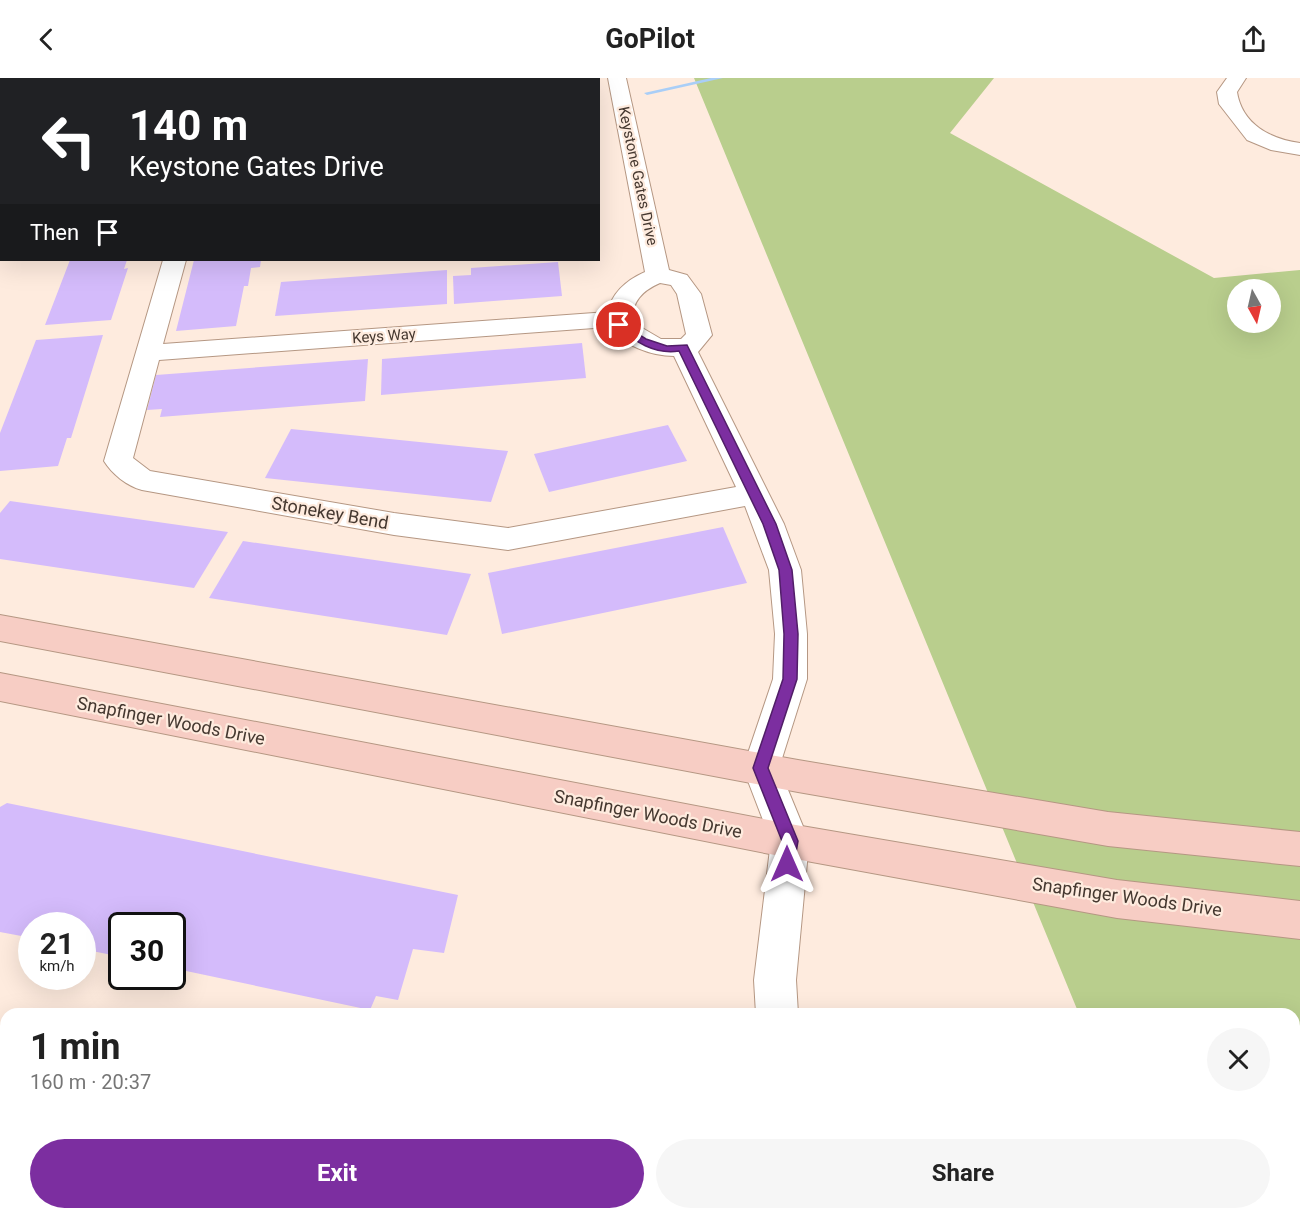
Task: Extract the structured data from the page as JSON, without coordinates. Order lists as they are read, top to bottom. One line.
{"streets":{"main road":["Snapfinger Woods Drive"],"street":["Keystone Gates Drive","Keys Way","Stonekey Bend"]},"crossings":[["Keystone Gates Drive","Keys Way"],["Keys Way","Stonekey Bend"]],"north":"bottom","page":{"header":"GoPilot","turn":["140 m","Keystone Gates Drive"],"then":"Then","speed":"21 km/h","limit":"30","heading":["1 min","160 m · 20:37"],"buttons":["Exit","Share"]}}
